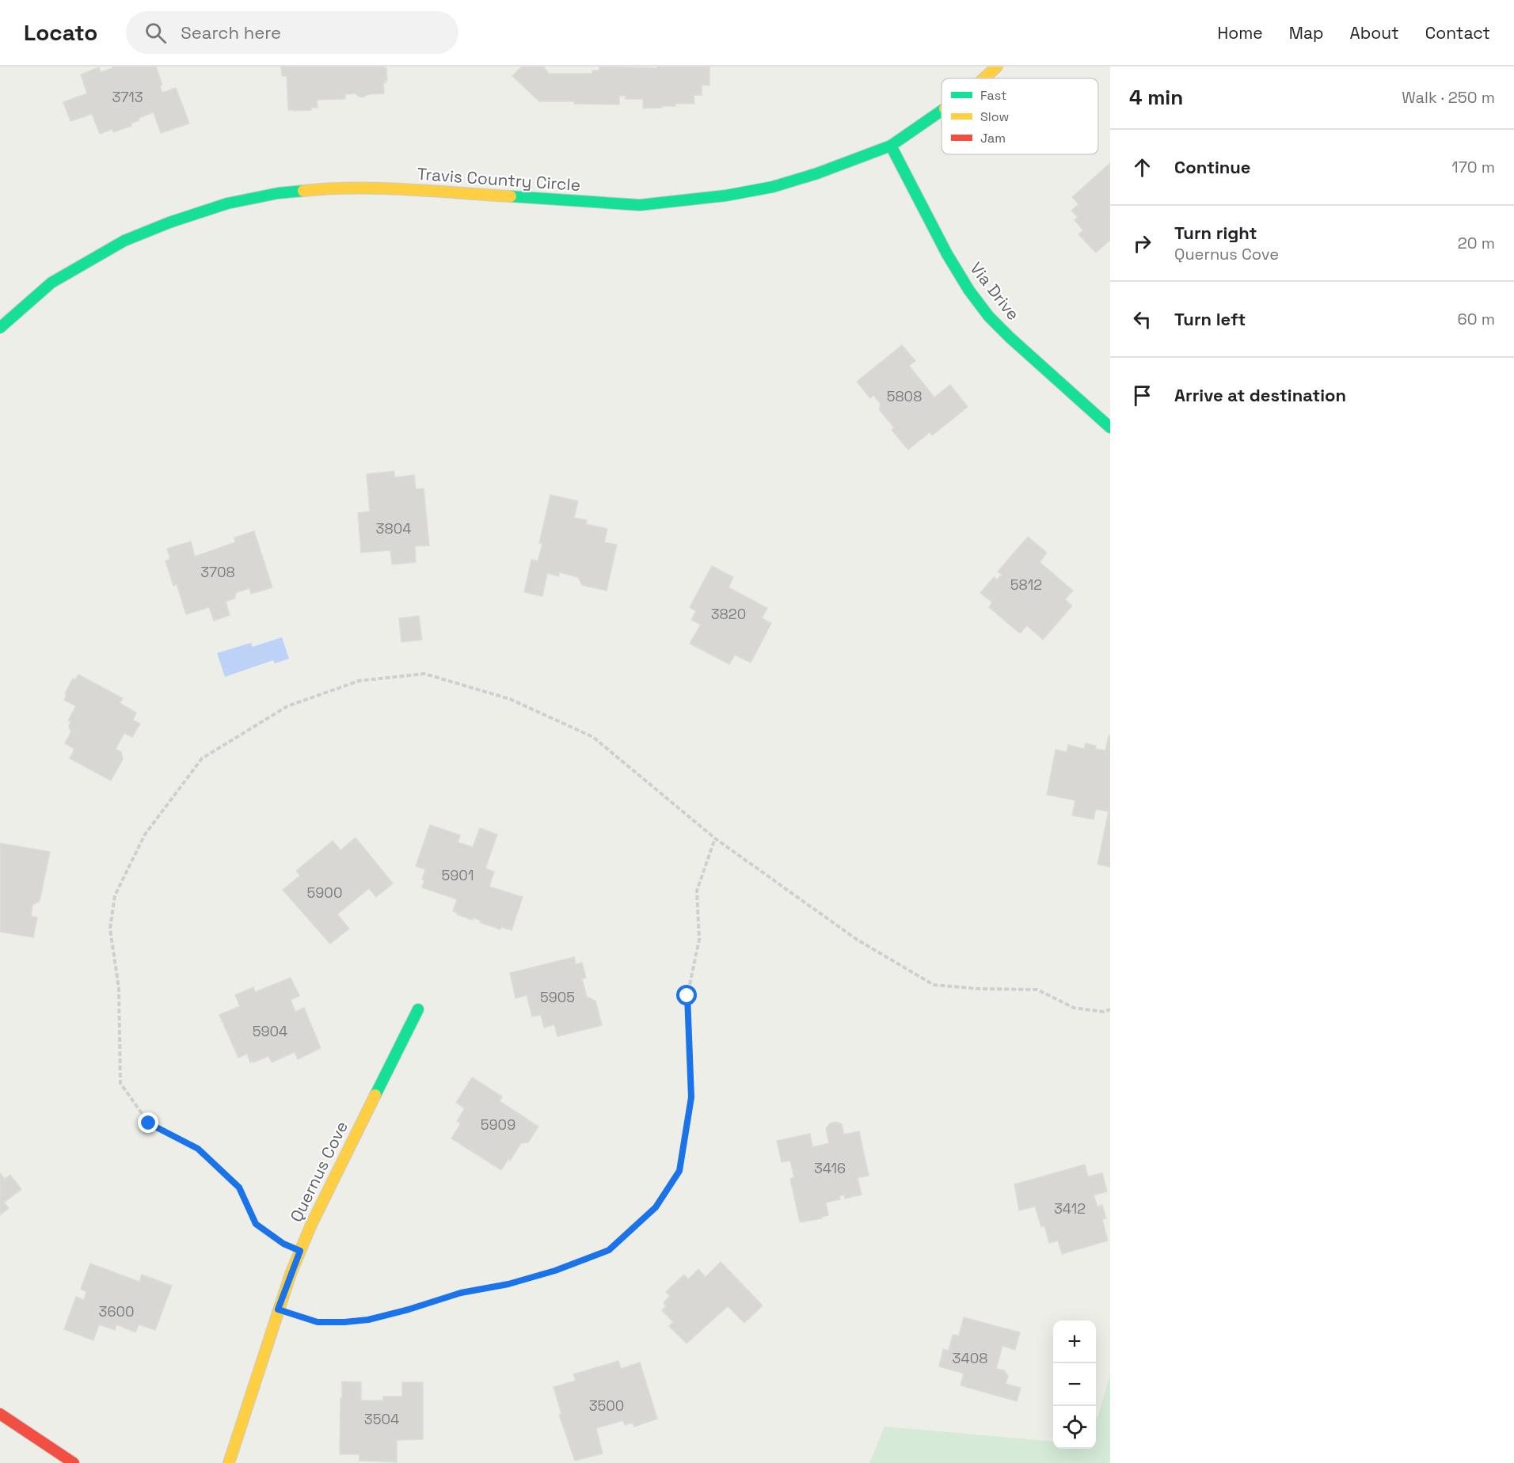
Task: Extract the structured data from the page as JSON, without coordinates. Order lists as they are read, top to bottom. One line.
{"streets":{"street":["Travis Country Circle","Via Drive","Quernus Cove"]},"crossings":[["Travis Country Circle","Via Drive"]],"house_numbers":["3713","5808","3804","3708","5812","3820","5901","5900","5905","5904","5909","3416","3412","3600","3408","3500","3504"],"legend":["Fast","Slow","Jam"],"page":{"header":"Locato","search":"Search here","nav":["Home","Map","About","Contact"],"heading":["4 min","Walk · 250 m"],"list":[["Continue","170 m"],["Turn right","Quernus Cove","20 m"],["Turn left","60 m"],"Arrive at destination"],"map_buttons":["+","−"]}}
